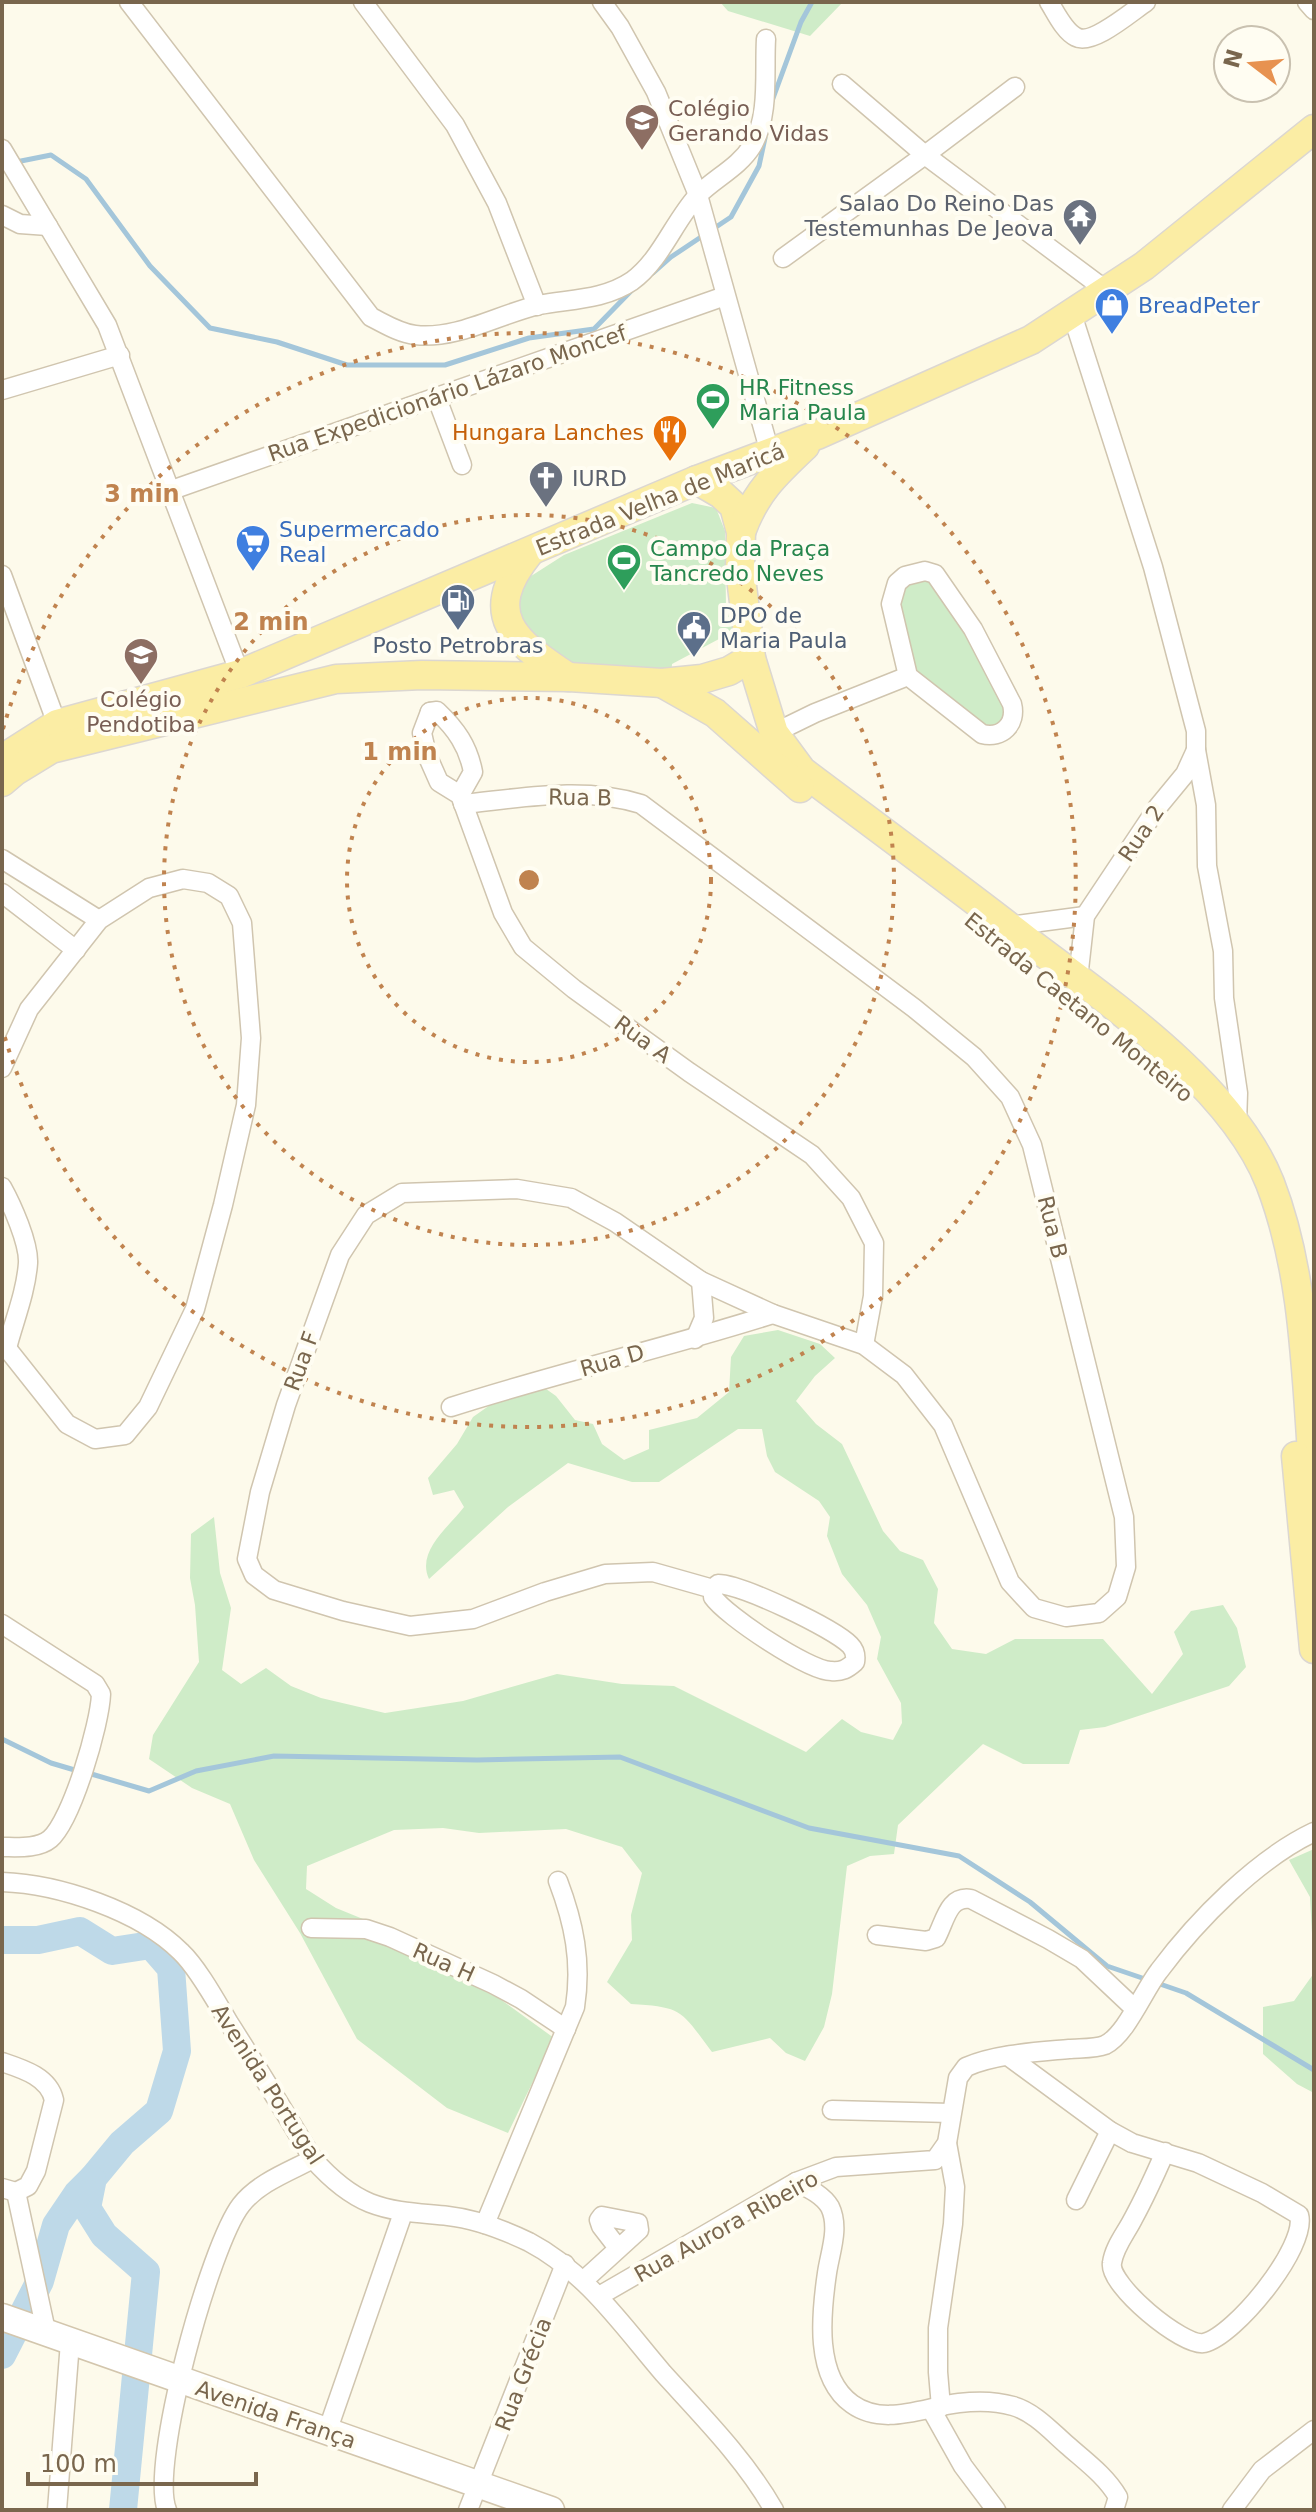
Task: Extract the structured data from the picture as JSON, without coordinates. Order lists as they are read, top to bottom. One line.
{"streets":{"main road":["Estrada Velha de Maricá","Estrada Caetano Monteiro"],"street":["Rua Expedicionário Lázaro Moncef","Rua B","Rua 2","Rua A","Rua D","Rua F","Rua H","Avenida Portugal","Rua Aurora Ribeiro","Rua Grécia","Avenida França"]},"crossings":[["Estrada Velha de Maricá","Estrada Caetano Monteiro"],["Rua B","Rua A"],["Rua B","Rua F"],["Rua 2","Estrada Caetano Monteiro"],["Rua A","Rua F"],["Rua D","Rua F"],["Avenida Portugal","Rua Aurora Ribeiro"],["Avenida Portugal","Rua Grécia"],["Rua Grécia","Avenida França"]],"places":{"school or university":["Colégio Gerando Vidas","Colégio Pendotiba"],"temple":["Salao Do Reino Das Testemunhas De Jeova"],"shop":["BreadPeter"],"sports":["HR Fitness Maria Paula","Campo da Praça Tancredo Neves"],"restaurant":["Hungara Lanches"],"church":["IURD"],"supermarket":["Supermercado Real"],"fuel station":["Posto Petrobras"],"public building":["DPO de Maria Paula"]},"scale_bar":"100 m","north":"left","rings":["3 min","2 min","1 min"]}
